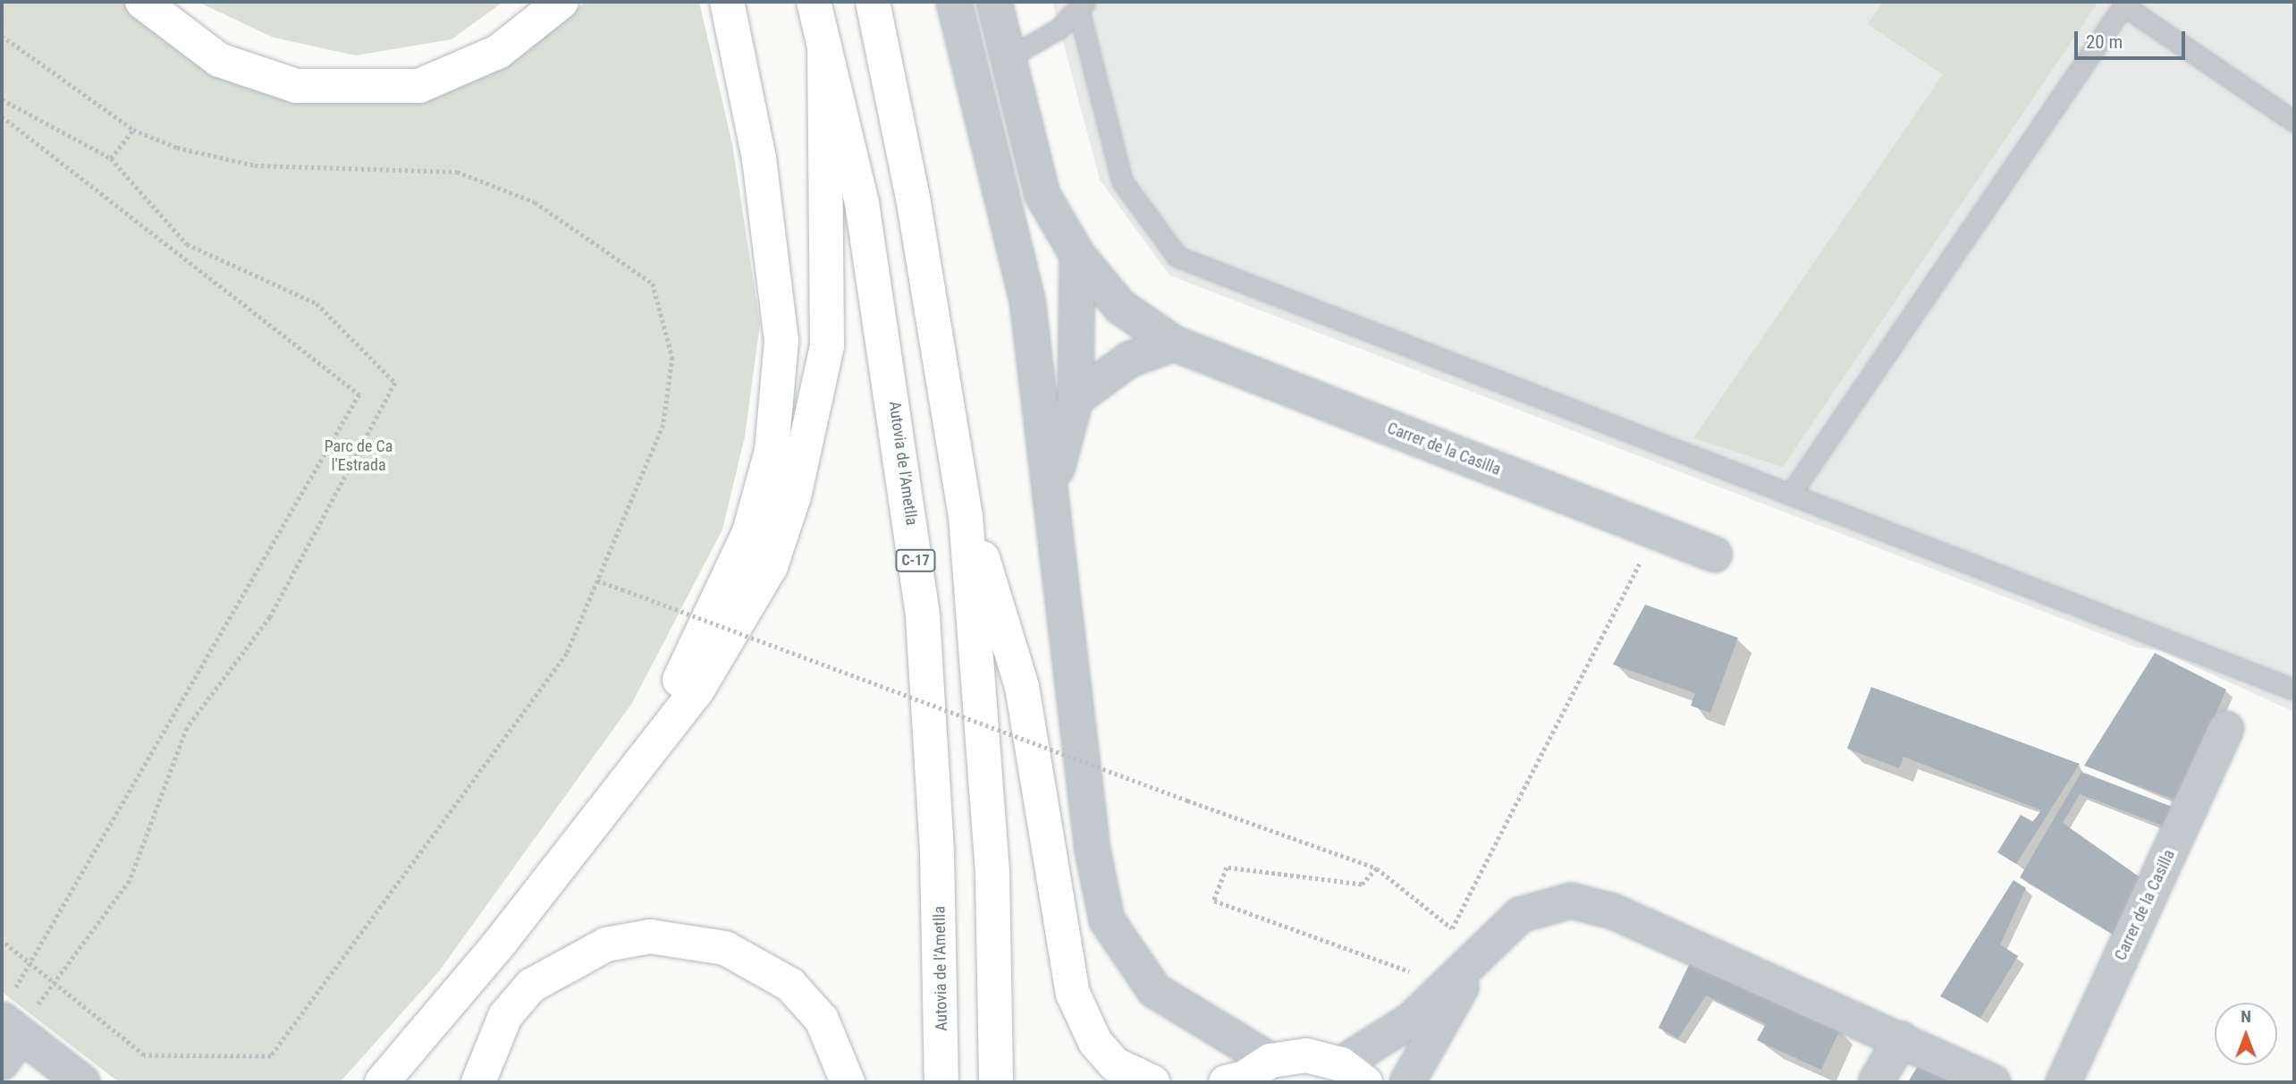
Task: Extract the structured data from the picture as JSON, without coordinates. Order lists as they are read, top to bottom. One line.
{"streets":{"main road":["Autovia de l'Ametlla","C-17"],"street":["Carrer de la Casilla"]},"parks":["Parc de Ca l'Estrada"],"scale_bar":"20 m","north":"top"}
